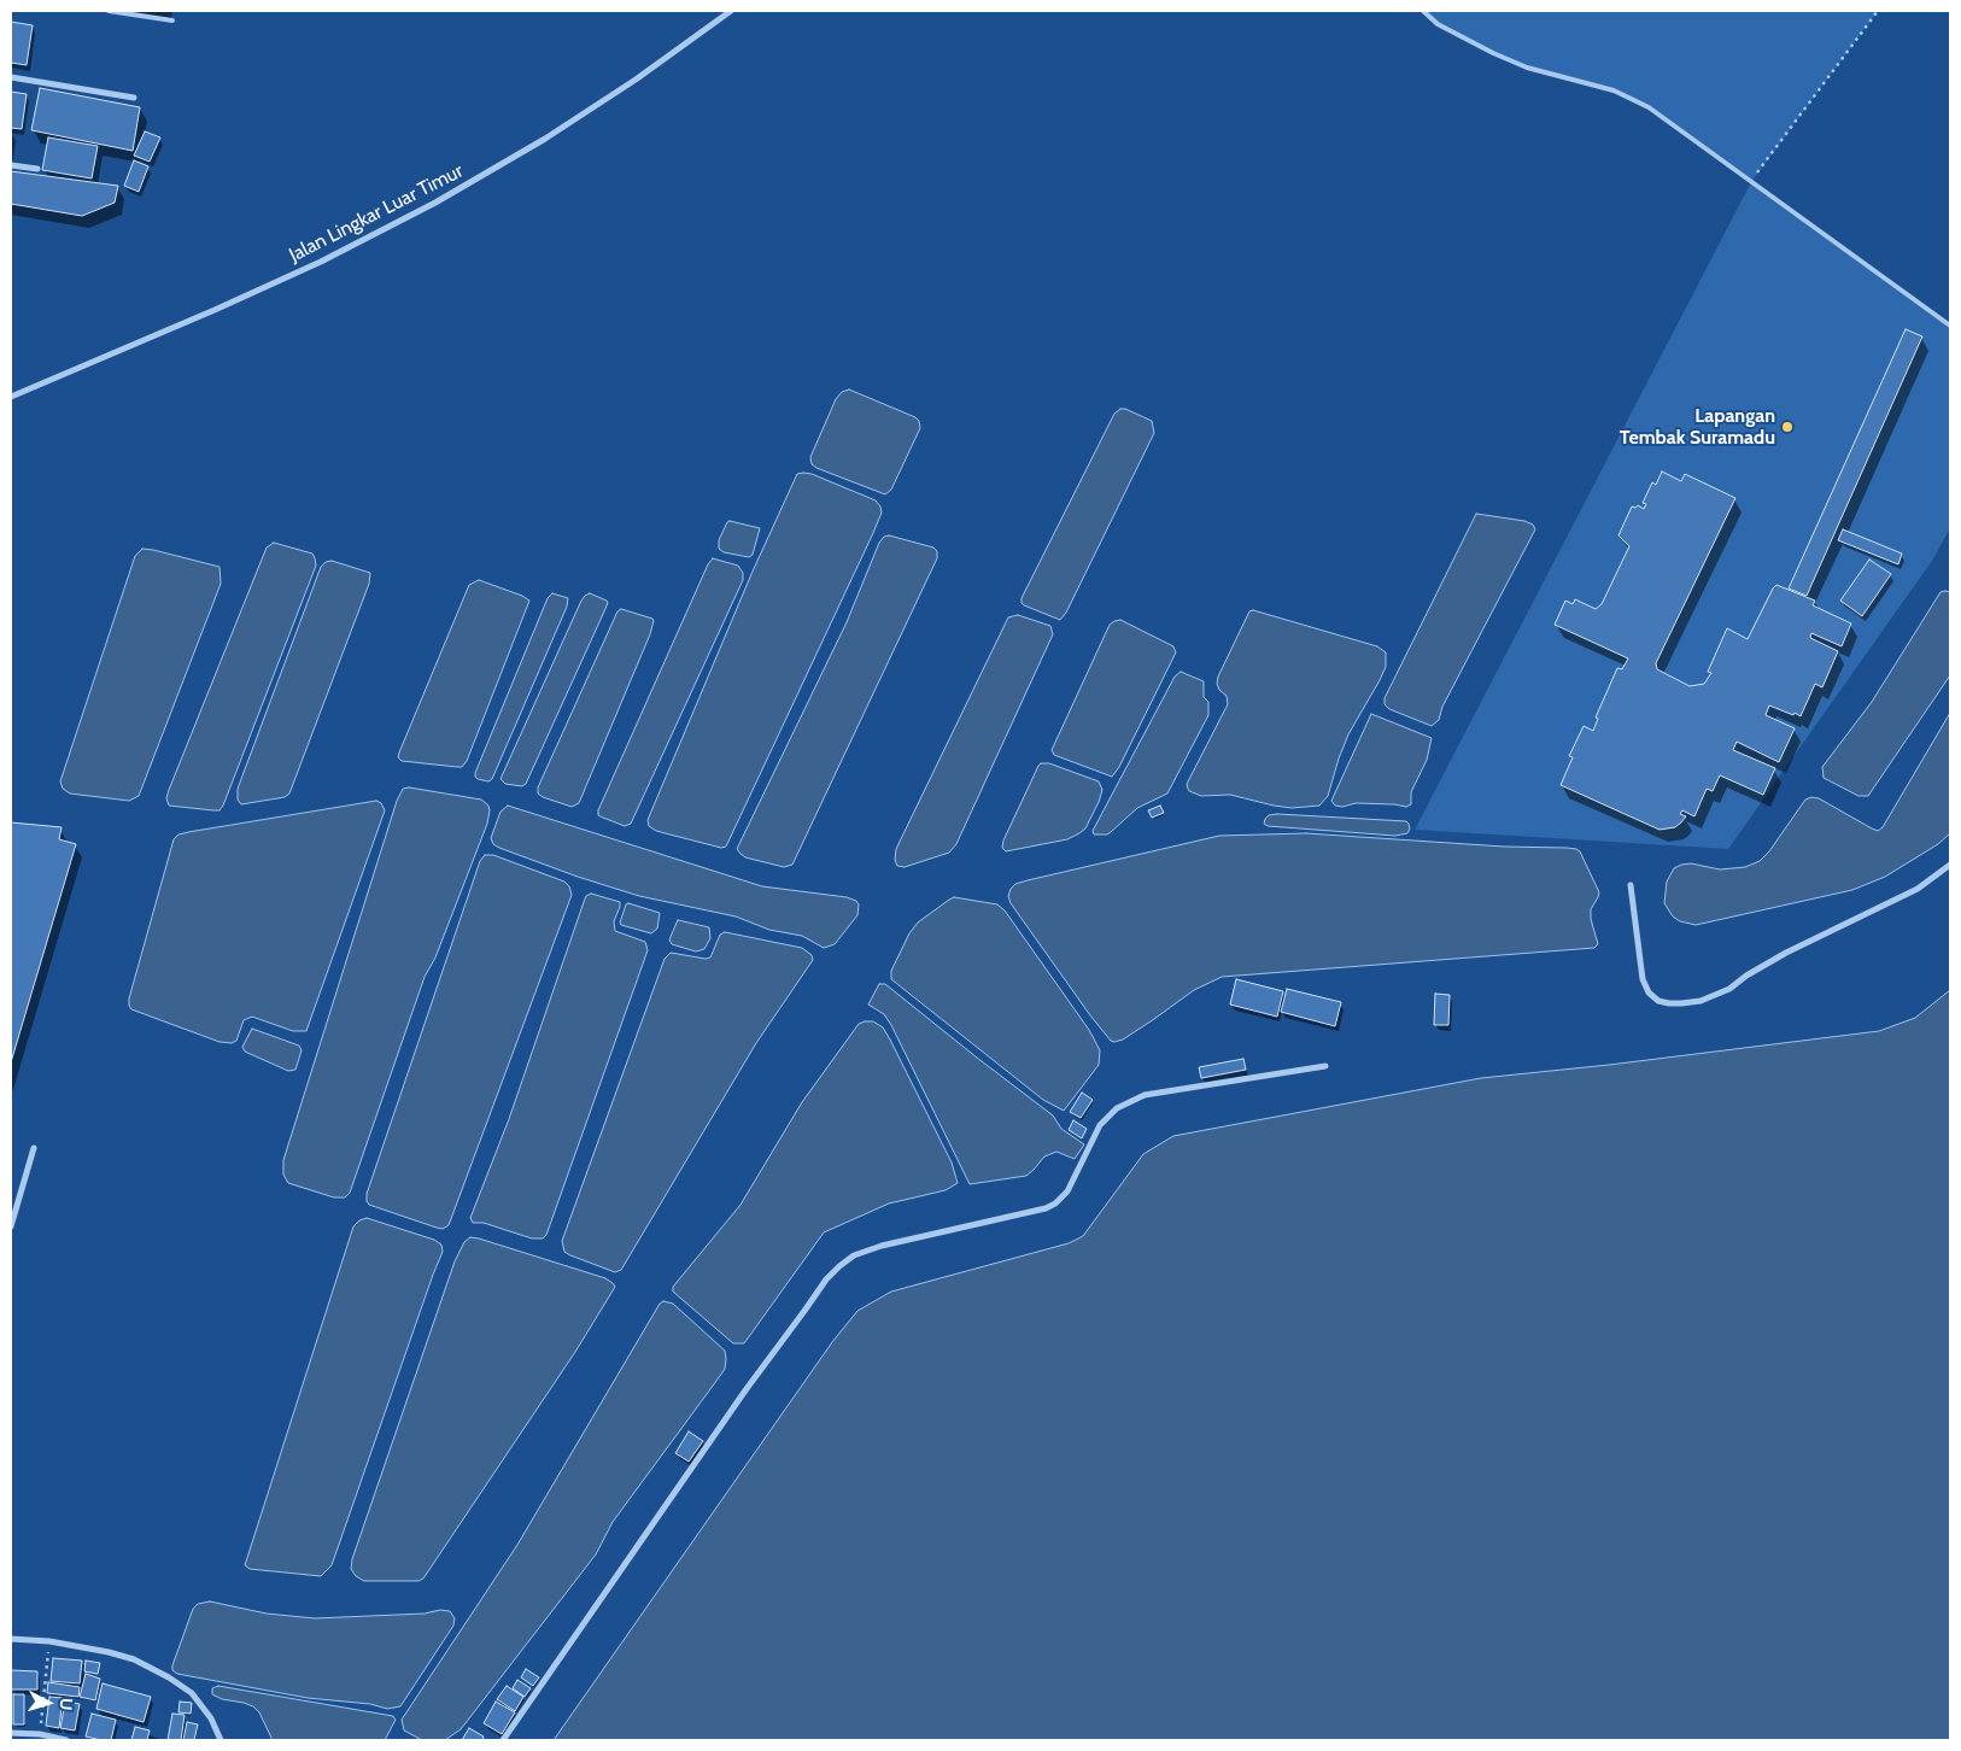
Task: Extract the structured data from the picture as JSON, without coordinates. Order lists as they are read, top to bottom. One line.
{"streets":{"street":["Jalan Lingkar Luar Timur"]},"places":["Lapangan Tembak Suramadu"],"north":"right"}
